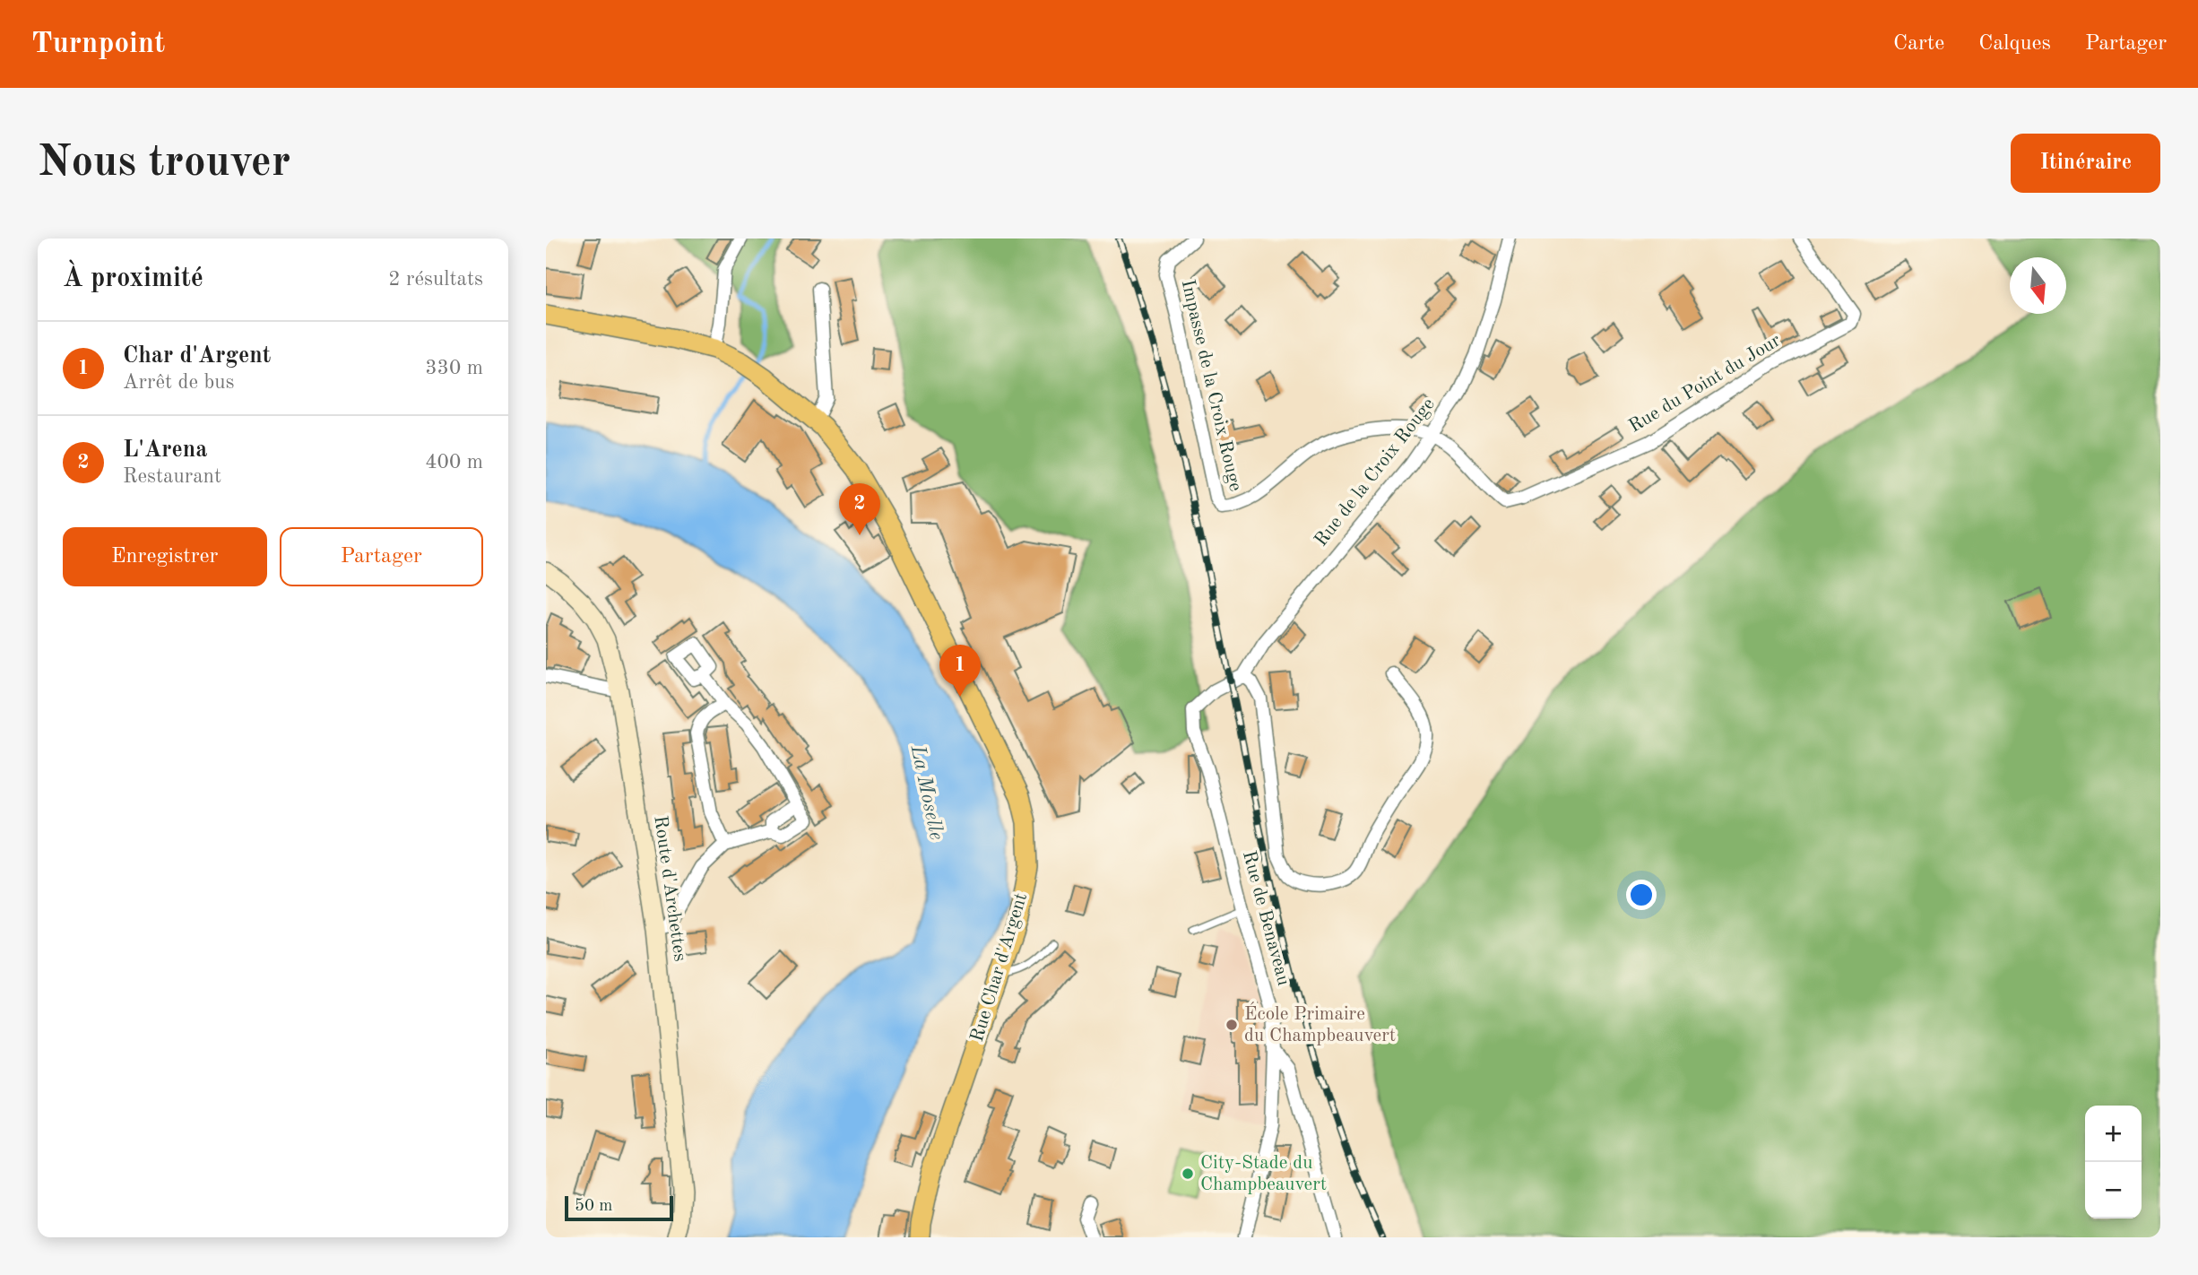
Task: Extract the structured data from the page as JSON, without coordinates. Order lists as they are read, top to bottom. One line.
{"streets":{"main road":["Rue Char d'Argent"],"street":["Rue du Point du Jour","Impasse de la Croix Rouge","Rue de la Croix Rouge","Route d'Archettes","Rue de Benaveau"]},"crossings":[["Rue du Point du Jour","Impasse de la Croix Rouge"],["Rue du Point du Jour","Rue de la Croix Rouge"],["Impasse de la Croix Rouge","Rue de la Croix Rouge"],["Rue de la Croix Rouge","Rue de Benaveau"]],"water":["La Moselle"],"places":["École Primaire du Champbeauvert","City-Stade du Champbeauvert"],"scale_bar":"50 m","north":"bottom","page":{"header":"Turnpoint","nav":["Carte","Calques","Partager"],"buttons":["Itinéraire",["Enregistrer","Partager"]],"title":"Nous trouver","heading":["À proximité","2 résultats"],"list":[{"mark":"1","name":"Char d'Argent","note":"Arrêt de bus","value":"330 m"},{"mark":"2","name":"L'Arena","note":"Restaurant","value":"400 m"}],"pins":["2","1"],"map_buttons":["+","−"],"scale":"50 m"}}
